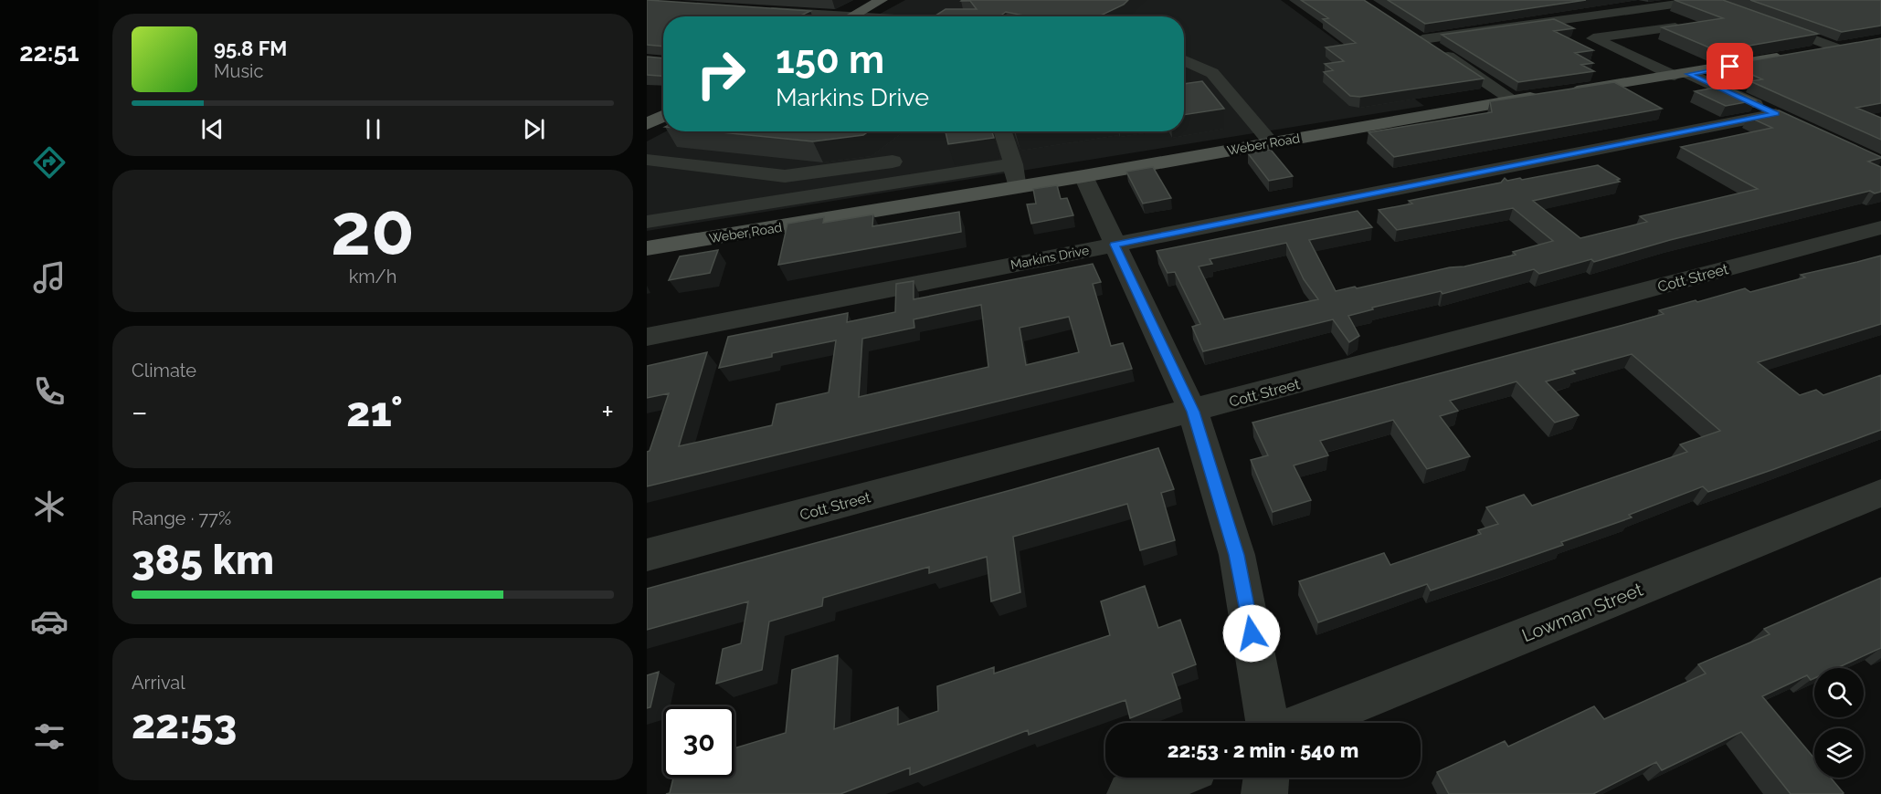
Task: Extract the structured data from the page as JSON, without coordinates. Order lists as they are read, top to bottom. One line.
{"streets":{"main road":["Weber Road"],"street":["Markins Drive","Cott Street","Lowman Street"]},"crossings":[["Weber Road","Markins Drive"]],"page":{"tabs":"22:51","turn":["150 m","Markins Drive"],"song":["95.8 FM","Music"],"tile":[["20","km/h"],"Climate",["Range · 77%","385 km"],["Arrival","22:53"]],"heat":["−","21°","+"],"limit":"30","trip":"22:53 · 2 min · 540 m"}}
